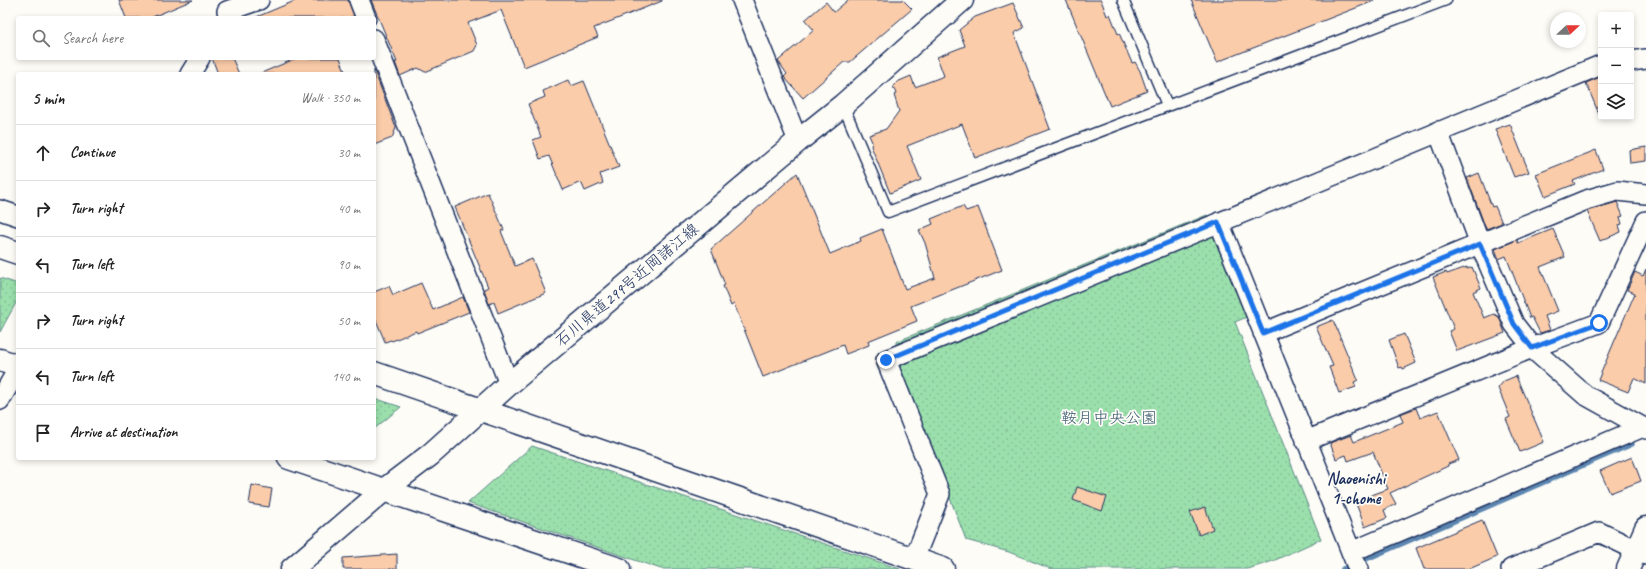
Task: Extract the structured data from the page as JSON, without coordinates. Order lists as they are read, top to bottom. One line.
{"streets":{"street":["石川県道299号近岡諸江線"]},"districts":["Naoenishi 1-chome"],"parks":["鞍月中央公園"],"north":"right","page":{"map_buttons":["+","−"],"search":"Search here","heading":["5 min","Walk · 350 m"],"list":[["Continue","30 m"],["Turn right","40 m"],["Turn left","90 m"],["Turn right","50 m"],["Turn left","140 m"],"Arrive at destination"]}}
